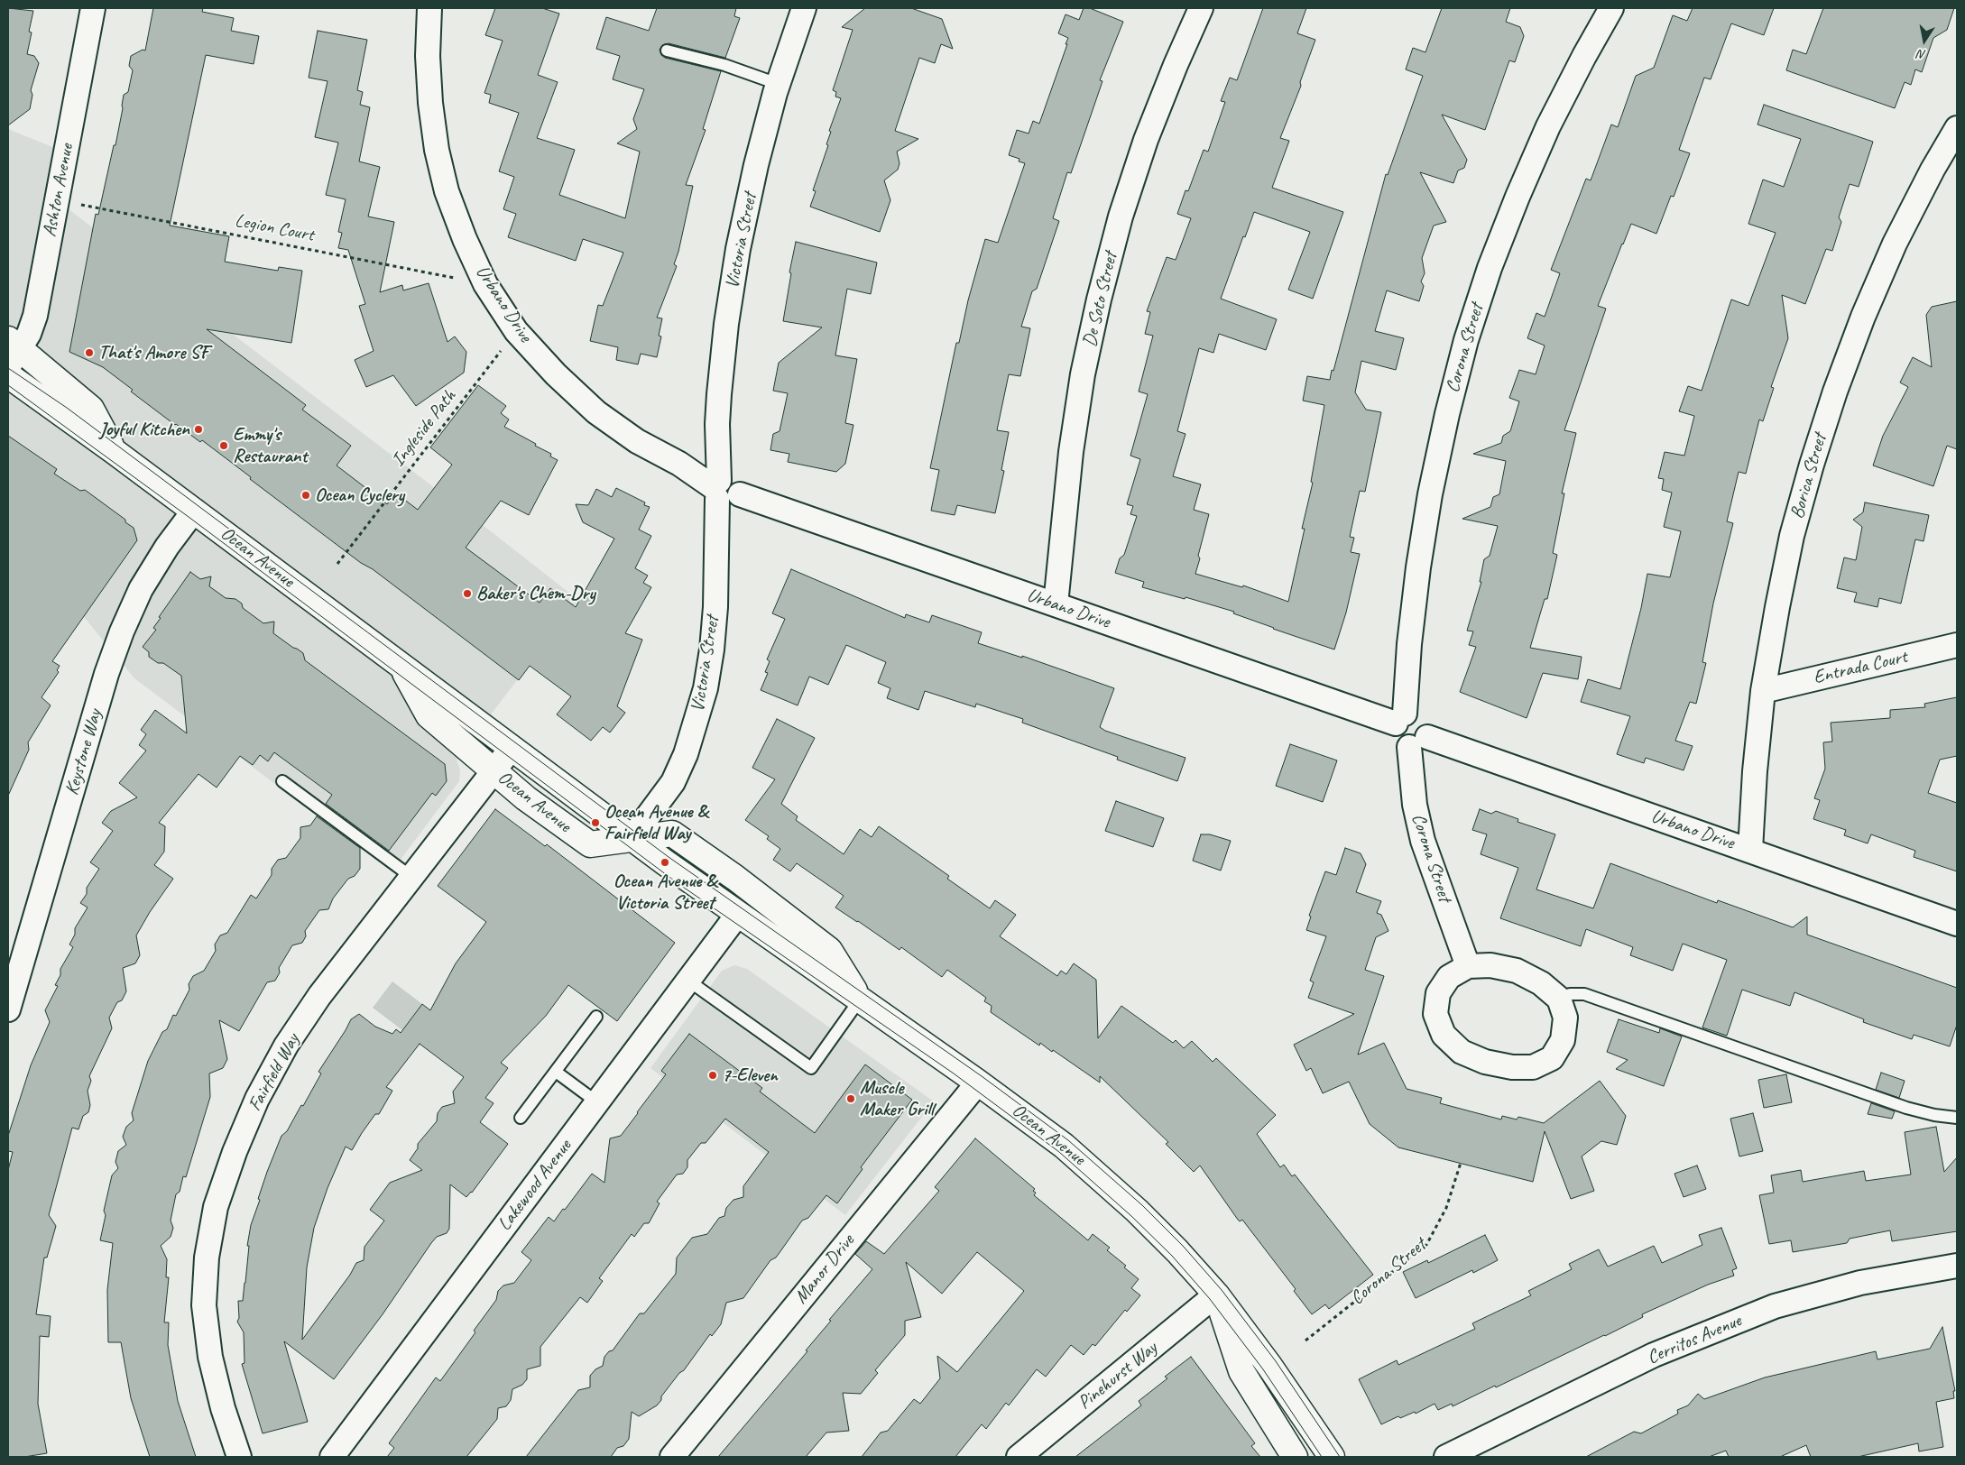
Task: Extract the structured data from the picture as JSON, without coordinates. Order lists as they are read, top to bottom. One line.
{"streets":{"main road":["Ocean Avenue"],"street":["Ashton Avenue","Victoria Street","De Soto Street","Urbano Drive","Corona Street","Borica Street","Entrada Court","Keystone Way","Fairfield Way","Lakewood Avenue","Manor Drive","Cerritos Avenue","Pinehurst Way"],"path":["Legion Court","Ingleside Path"]},"crossings":[["Ashton Avenue","Legion Court"],["Ashton Avenue","Ocean Avenue"],["Legion Court","Urbano Drive"],["Victoria Street","Urbano Drive"],["Victoria Street","Ocean Avenue"],["De Soto Street","Urbano Drive"],["Urbano Drive","Corona Street"],["Urbano Drive","Ingleside Path"],["Urbano Drive","Borica Street"],["Borica Street","Entrada Court"],["Ocean Avenue","Keystone Way"],["Ocean Avenue","Fairfield Way"],["Ocean Avenue","Lakewood Avenue"],["Ocean Avenue","Manor Drive"],["Ocean Avenue","Pinehurst Way"]],"places":["That's Amore SF","Joyful Kitchen","Emmy's Restaurant","Ocean Cyclery","Baker's Chem-Dry","Ocean Avenue & Fairfield Way","Ocean Avenue & Victoria Street","7-Eleven","Muscle Maker Grill"],"north":"bottom"}
